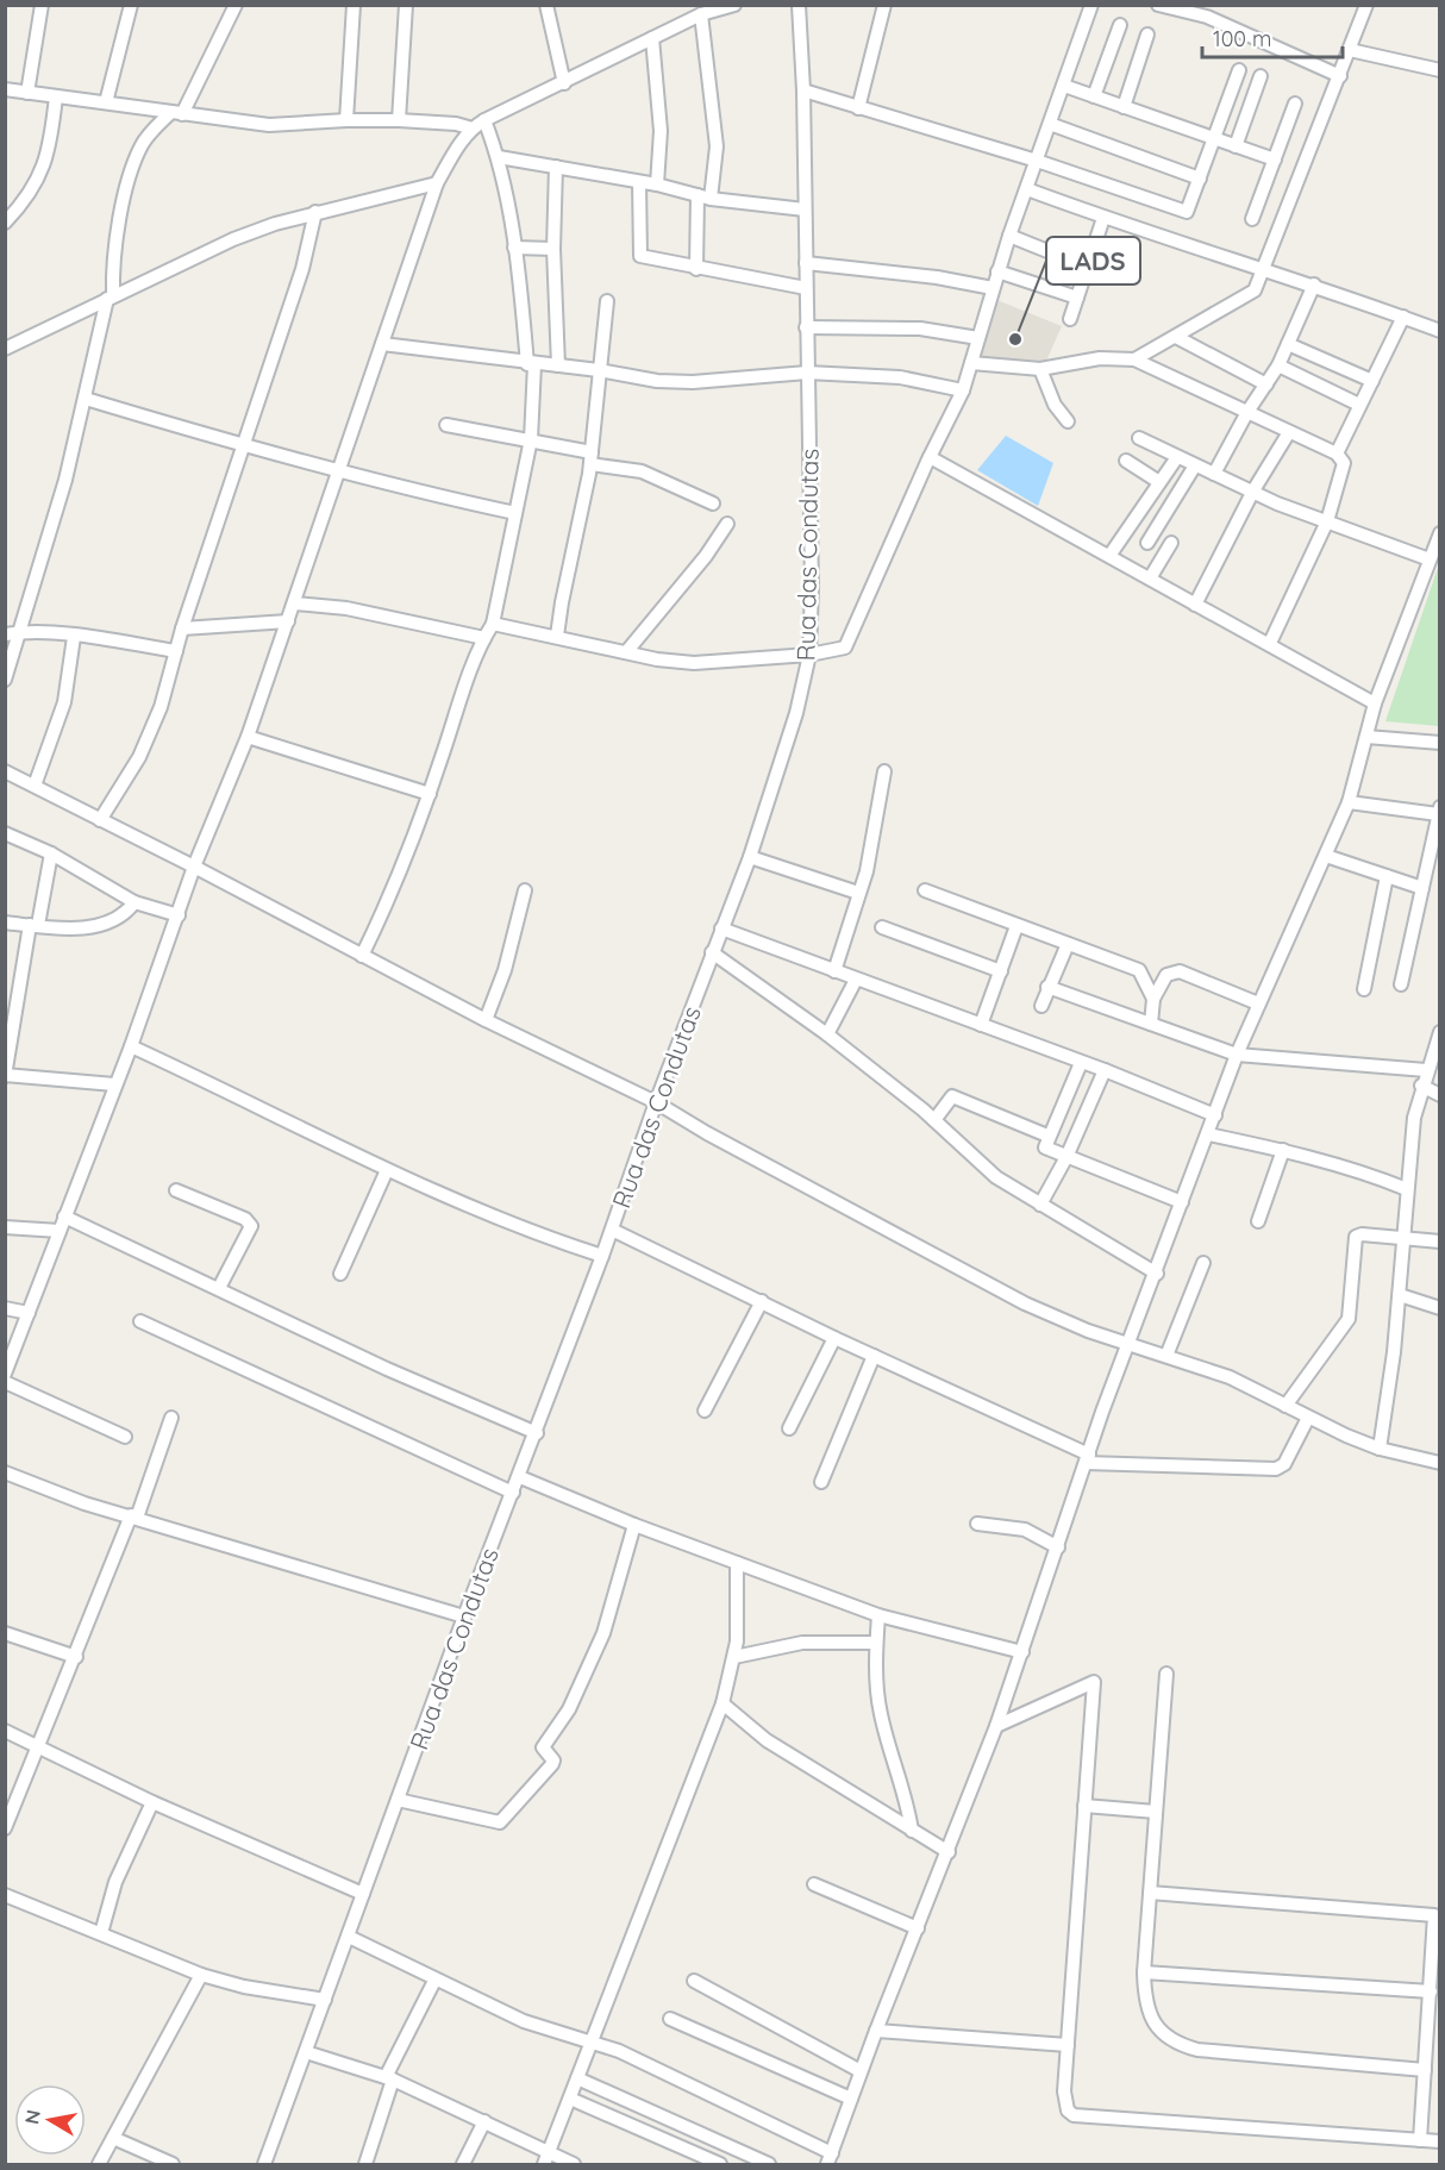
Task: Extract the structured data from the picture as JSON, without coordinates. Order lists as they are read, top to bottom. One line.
{"streets":{"street":["Rua das Condutas"]},"places":["LADS"],"scale_bar":"100 m","north":"left"}
